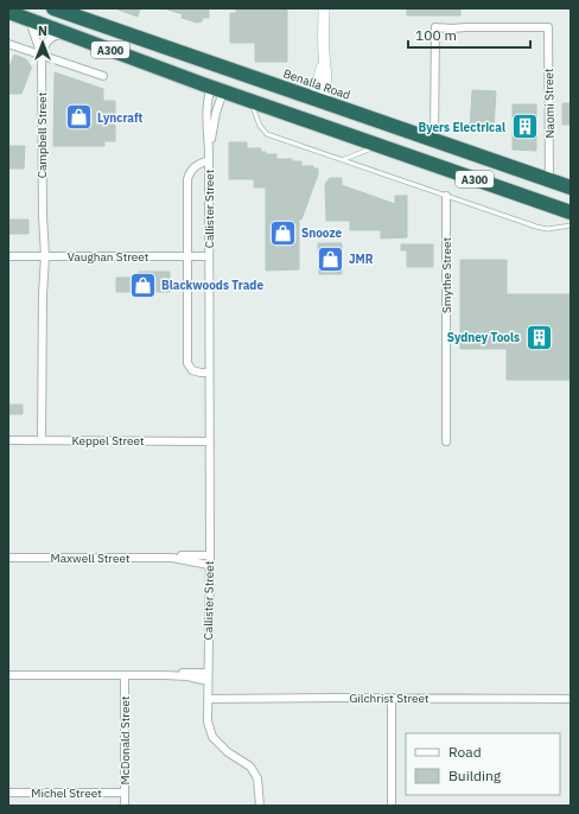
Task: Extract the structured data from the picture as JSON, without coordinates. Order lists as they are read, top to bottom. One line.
{"streets":{"highway":["A300","Benalla Road"],"street":["Naomi Street","Campbell Street","Callister Street","Vaughan Street","Smythe Street","Keppel Street","Maxwell Street","Gilchrist Street","McDonald Street","Michel Street"]},"crossings":[["A300","Callister Street"],["Benalla Road","Naomi Street"],["Campbell Street","Vaughan Street"],["Campbell Street","Keppel Street"],["Callister Street","Vaughan Street"],["Callister Street","Keppel Street"],["Callister Street","Maxwell Street"],["Callister Street","Gilchrist Street"],["McDonald Street","Michel Street"]],"places":{"shop":["Lyncraft","Snooze","JMR","Blackwoods Trade"],"building":["Byers Electrical","Sydney Tools"]},"legend":["Road","Building"],"scale_bar":"100 m","north":"top"}
